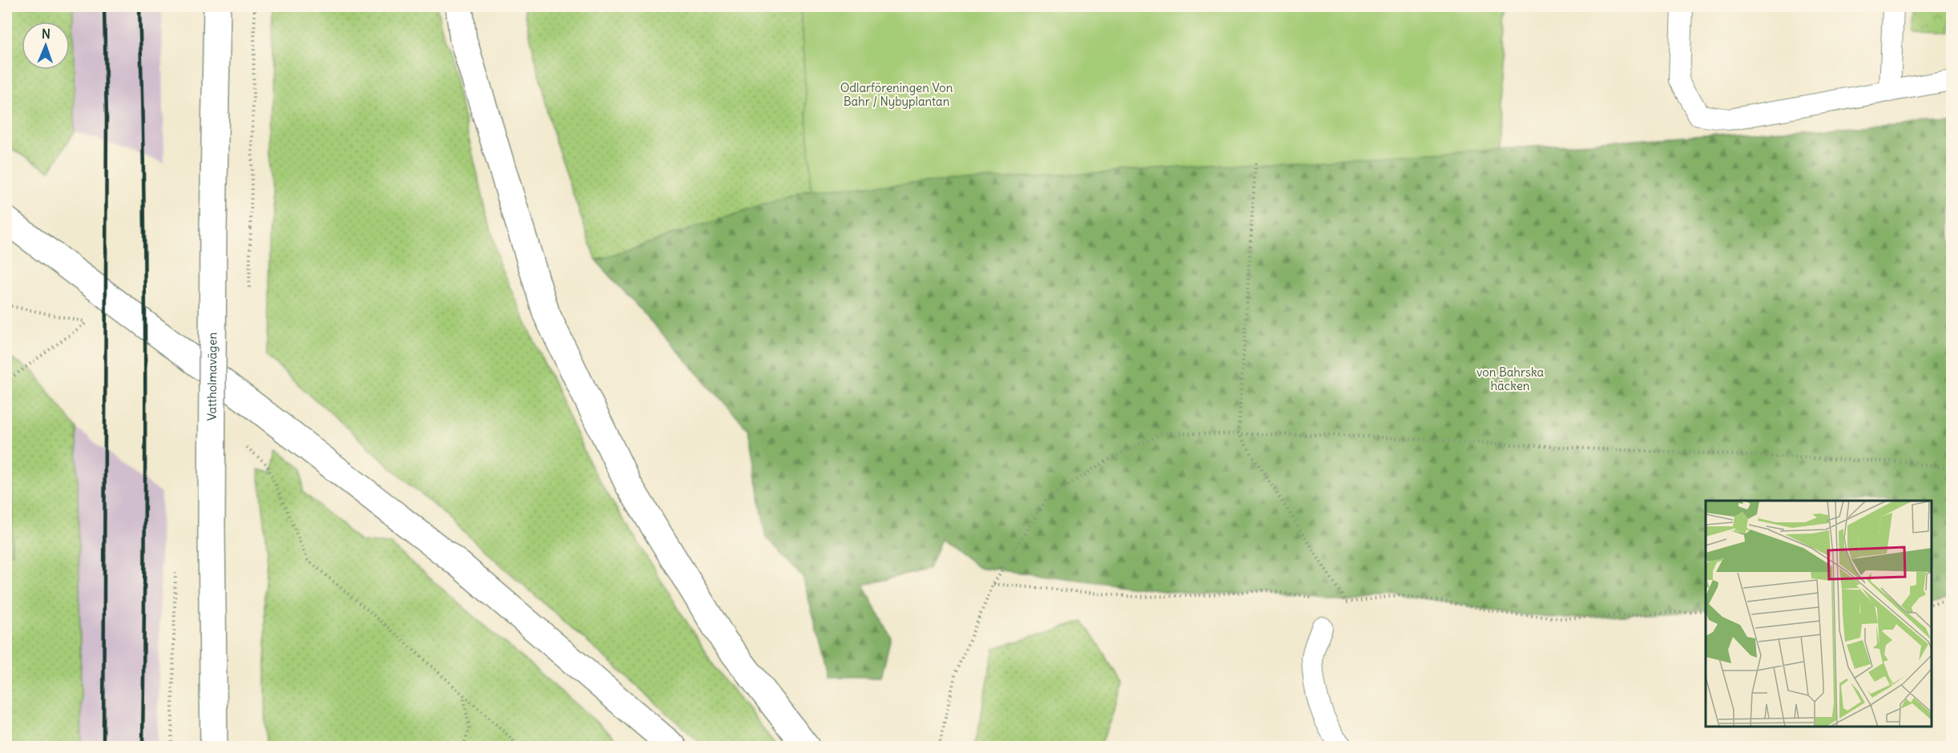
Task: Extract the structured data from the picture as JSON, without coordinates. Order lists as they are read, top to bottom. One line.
{"streets":{"main road":["Vattholmavägen"]},"parks":["Odlarföreningen Von Bahr / Nybyplantan","von Bahrska häcken"],"north":"top"}
